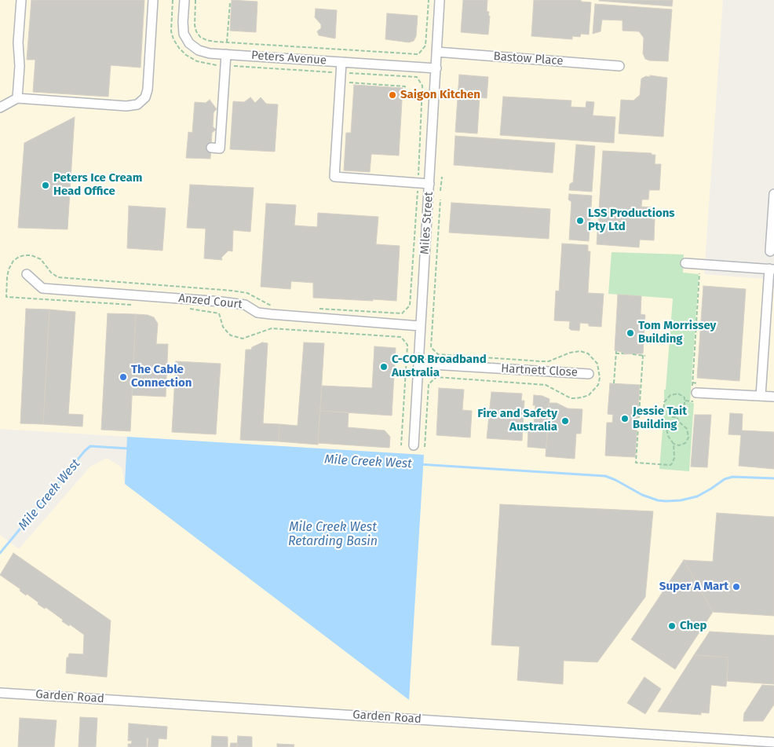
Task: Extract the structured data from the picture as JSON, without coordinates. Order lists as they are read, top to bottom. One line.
{"streets":{"street":["Peters Avenue","Bastow Place","Miles Street","Anzed Court","Hartnett Close","Garden Road"]},"crossings":[["Peters Avenue","Miles Street"],["Bastow Place","Miles Street"],["Miles Street","Anzed Court"],["Miles Street","Hartnett Close"]],"water":["Mile Creek West","Mile Creek West Retarding Basin"],"places":["Saigon Kitchen","Peters Ice Cream Head Office","LSS Productions Pty Ltd","Tom Morrissey Building","C-COR Broadband Australia","The Cable Connection","Jessie Tait Building","Fire and Safety Australia","Super A Mart","Chep"]}
